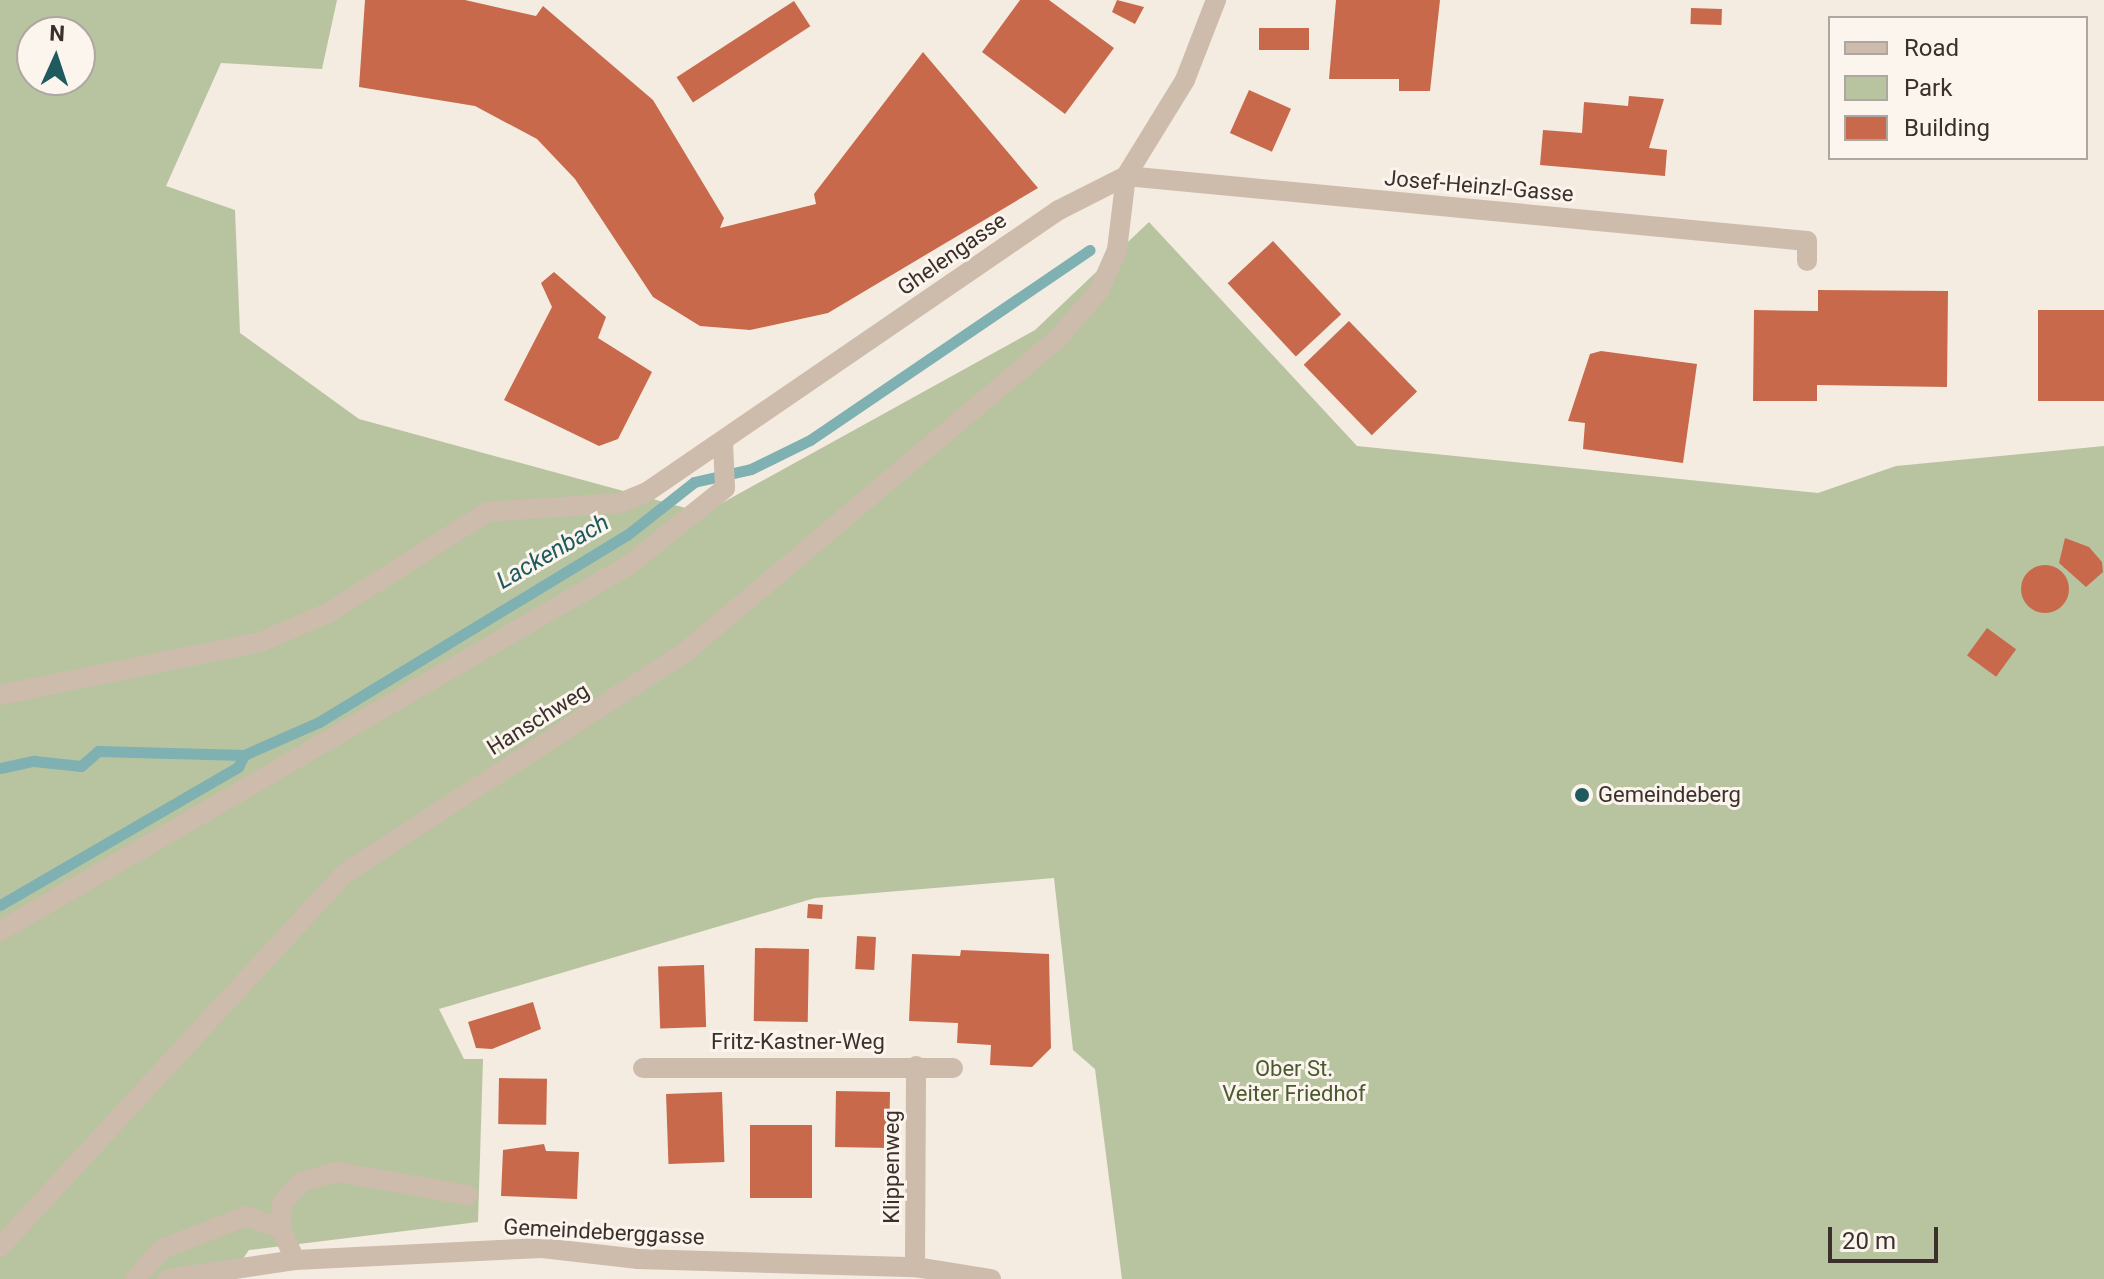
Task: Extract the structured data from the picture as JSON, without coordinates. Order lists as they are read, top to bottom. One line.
{"streets":{"street":["Josef-Heinzl-Gasse","Ghelengasse","Hanschweg","Fritz-Kastner-Weg","Klippenweg","Gemeindeberggasse"]},"crossings":[["Josef-Heinzl-Gasse","Ghelengasse"],["Josef-Heinzl-Gasse","Hanschweg"],["Ghelengasse","Hanschweg"],["Fritz-Kastner-Weg","Klippenweg"],["Klippenweg","Gemeindeberggasse"]],"water":["Lackenbach"],"parks":["Ober St. Veiter Friedhof"],"places":["Gemeindeberg"],"legend":["Road","Park","Building"],"scale_bar":"20 m","north":"top"}
